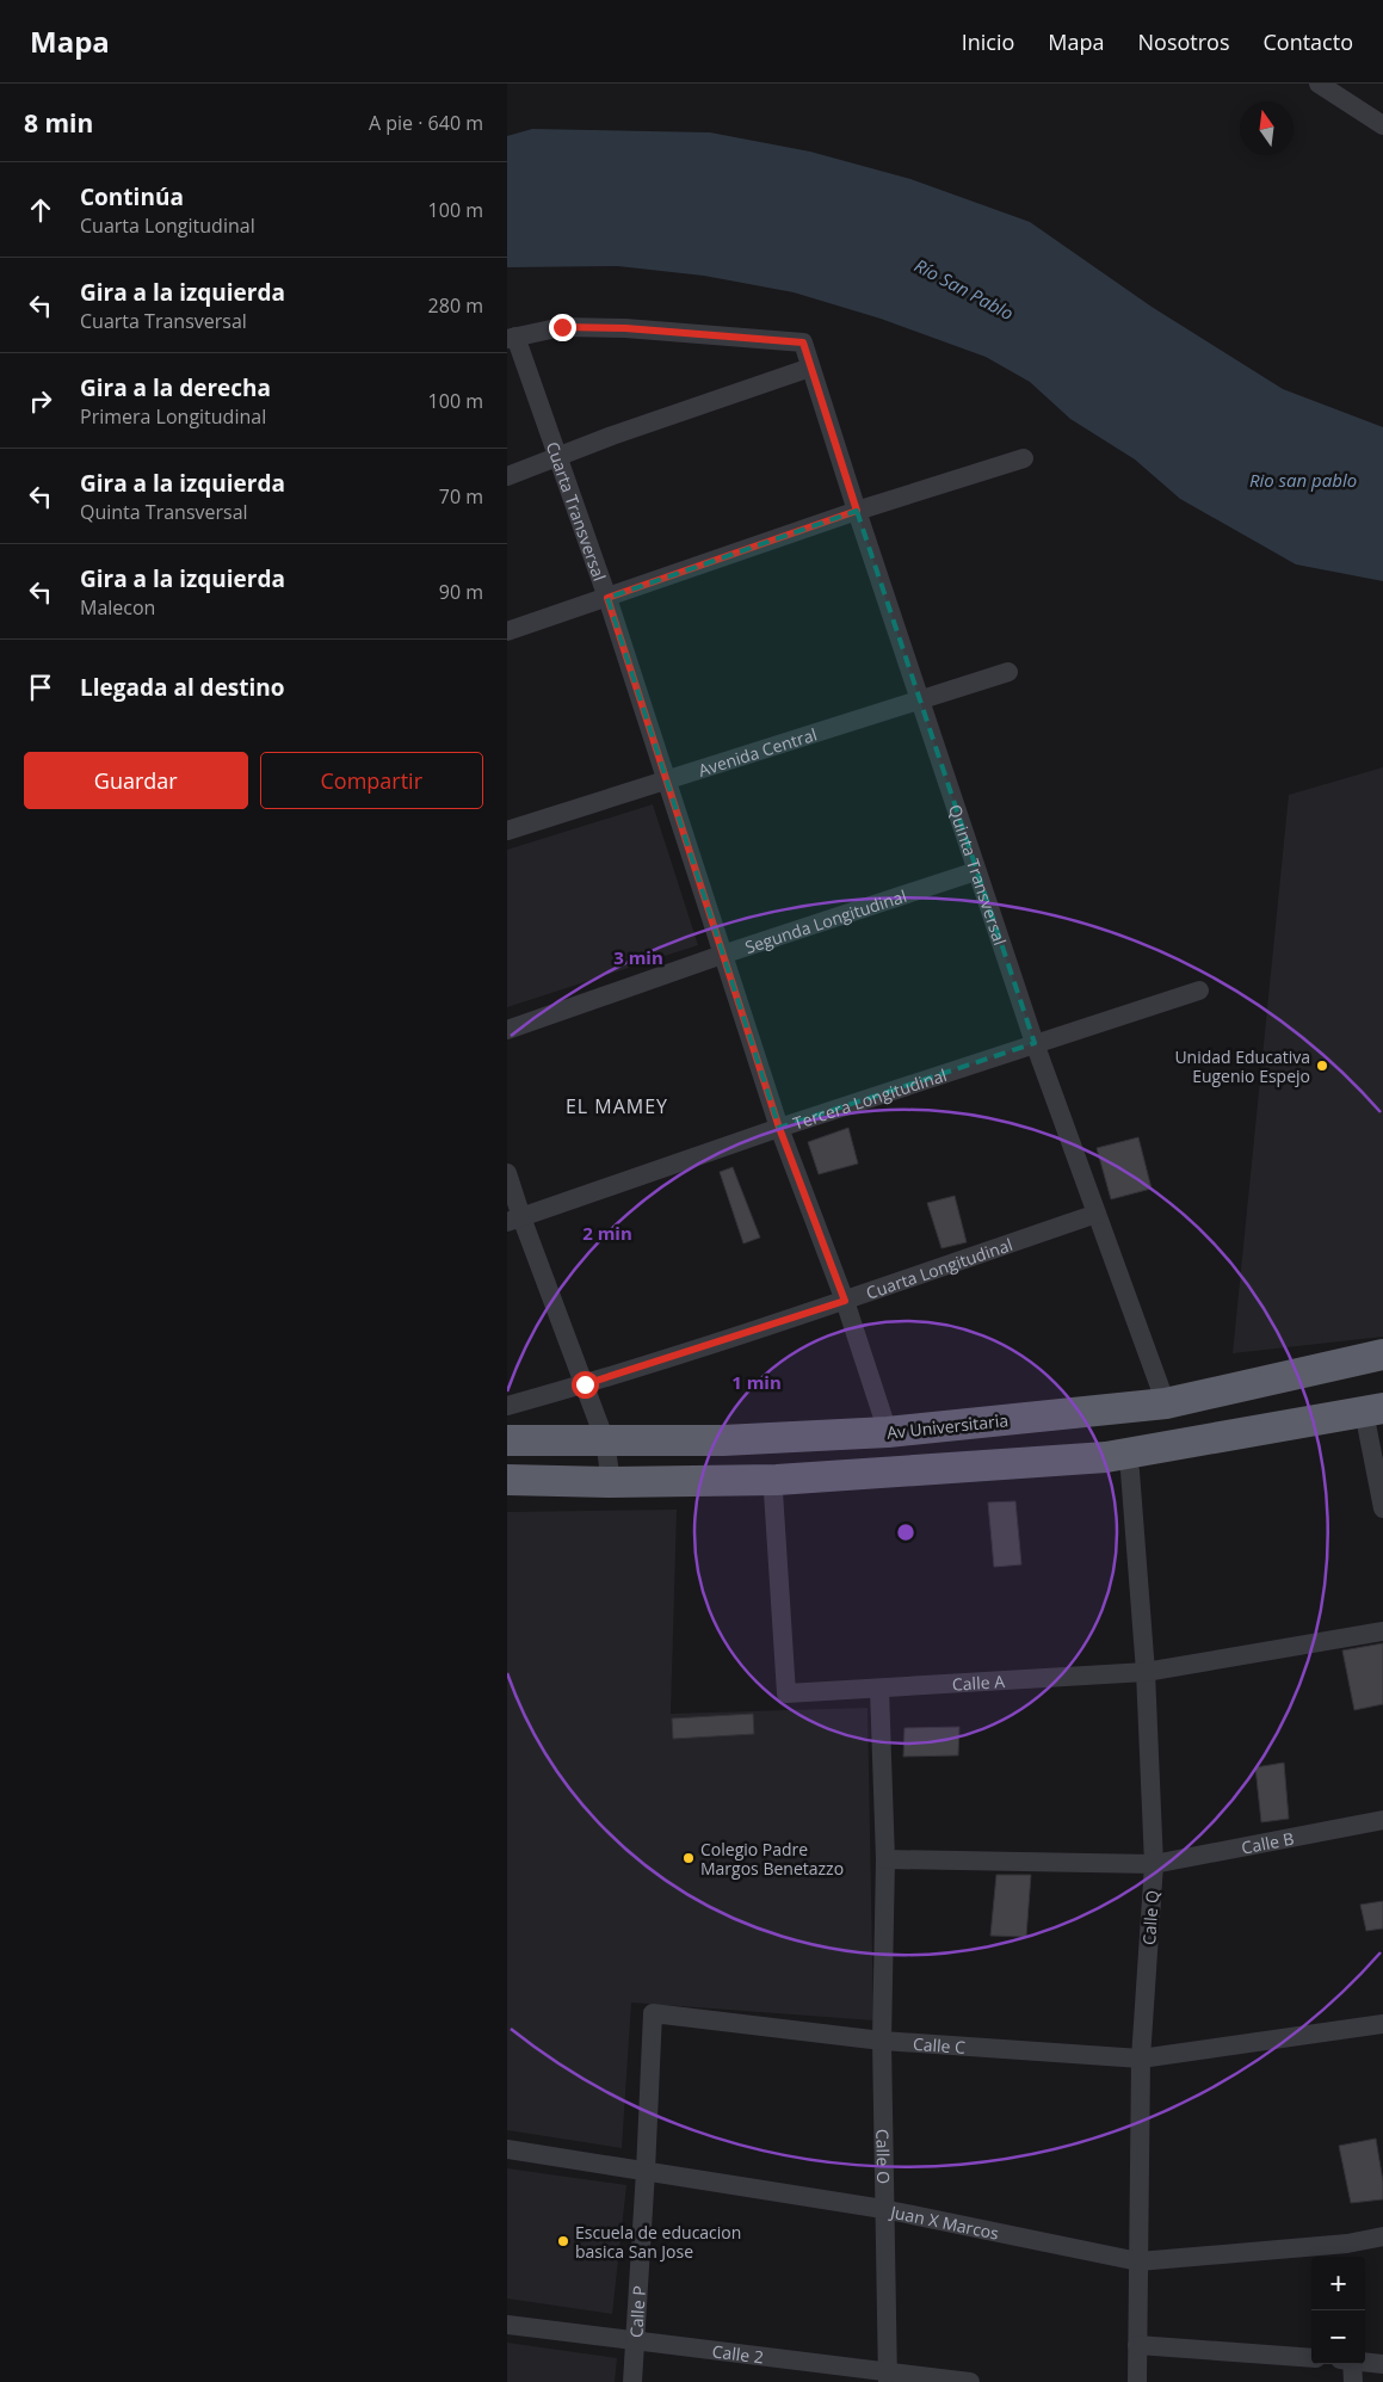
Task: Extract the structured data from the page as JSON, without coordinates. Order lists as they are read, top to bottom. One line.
{"streets":{"highway":["Av Universitaria"],"street":["Cuarta Transversal","Avenida Central","Quinta Transversal","Segunda Longitudinal","Tercera Longitudinal","Cuarta Longitudinal","Calle A","Calle B","Calle Q","Calle C","Calle O","Juan X Marcos","Calle P","Calle 2"]},"crossings":[["Cuarta Transversal","Avenida Central"],["Cuarta Transversal","Quinta Transversal"],["Cuarta Transversal","Segunda Longitudinal"],["Cuarta Transversal","Tercera Longitudinal"],["Cuarta Transversal","Cuarta Longitudinal"],["Cuarta Transversal","Av Universitaria"],["Avenida Central","Quinta Transversal"],["Quinta Transversal","Segunda Longitudinal"],["Quinta Transversal","Tercera Longitudinal"],["Quinta Transversal","Cuarta Longitudinal"],["Quinta Transversal","Av Universitaria"],["Calle A","Calle Q"],["Calle A","Calle O"],["Calle B","Calle Q"],["Calle B","Calle O"],["Calle Q","Calle C"],["Calle Q","Juan X Marcos"],["Calle C","Calle O"],["Calle C","Juan X Marcos"],["Calle C","Calle P"],["Calle O","Juan X Marcos"],["Calle O","Calle 2"],["Juan X Marcos","Calle P"],["Calle P","Calle 2"]],"districts":["EL MAMEY"],"water":["Río San Pablo","Rio san pablo"],"places":["Unidad Educativa Eugenio Espejo","Colegio Padre Margos Benetazzo","Escuela de educacion basica San Jose"],"north":"top","page":{"header":"Mapa","nav":["Inicio","Mapa","Nosotros","Contacto"],"heading":["8 min","A pie · 640 m"],"list":[["Continúa","Cuarta Longitudinal","100 m"],["Gira a la izquierda","Cuarta Transversal","280 m"],["Gira a la derecha","Primera Longitudinal","100 m"],["Gira a la izquierda","Quinta Transversal","70 m"],["Gira a la izquierda","Malecon","90 m"],"Llegada al destino"],"buttons":["Guardar","Compartir"],"map_buttons":["+","−"]},"rings":["3 min","2 min","1 min"]}
